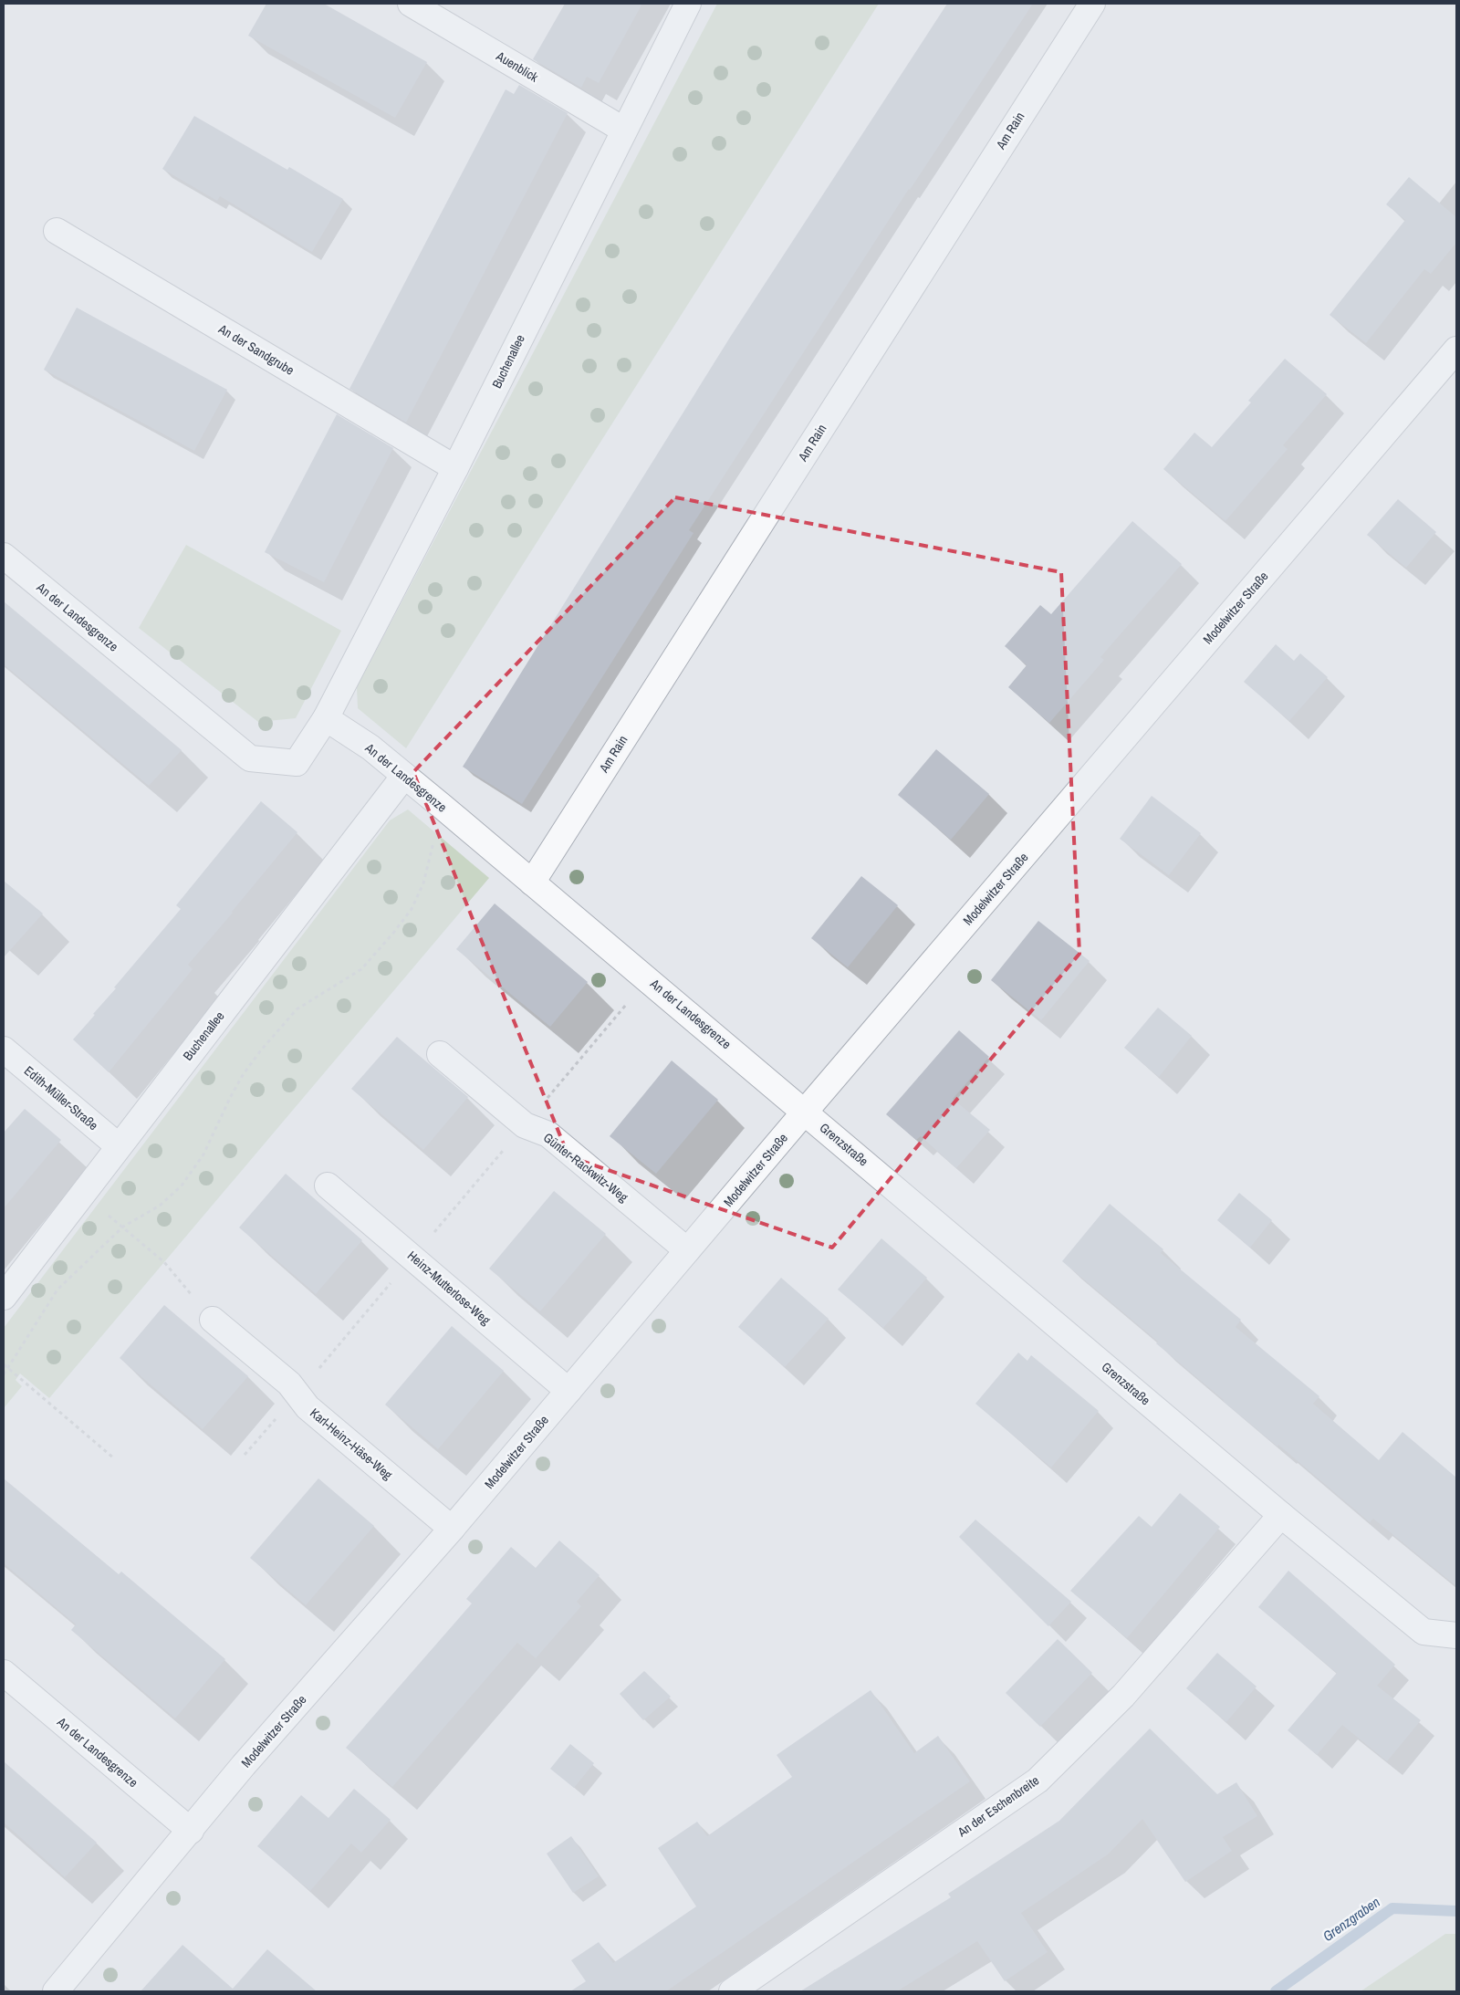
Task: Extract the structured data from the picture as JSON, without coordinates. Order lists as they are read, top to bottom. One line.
{"streets":{"street":["Auenblick","Am Rain","An der Sandgrube","Buchenallee","Modelwitzer Straße","An der Landesgrenze","Edith-Müller-Straße","Grenzstraße","Günter-Rackwitz-Weg","Heinz-Mutterlose-Weg","Karl-Heinz-Häse-Weg","An der Eschenbreite"]},"crossings":[["Auenblick","Buchenallee"],["Am Rain","An der Landesgrenze"],["An der Sandgrube","Buchenallee"],["Buchenallee","An der Landesgrenze"],["Buchenallee","Edith-Müller-Straße"],["Modelwitzer Straße","An der Landesgrenze"],["Modelwitzer Straße","Grenzstraße"],["Modelwitzer Straße","Günter-Rackwitz-Weg"],["Modelwitzer Straße","Heinz-Mutterlose-Weg"],["Modelwitzer Straße","Karl-Heinz-Häse-Weg"],["An der Landesgrenze","Grenzstraße"],["Grenzstraße","An der Eschenbreite"]],"water":["Grenzgraben"]}
